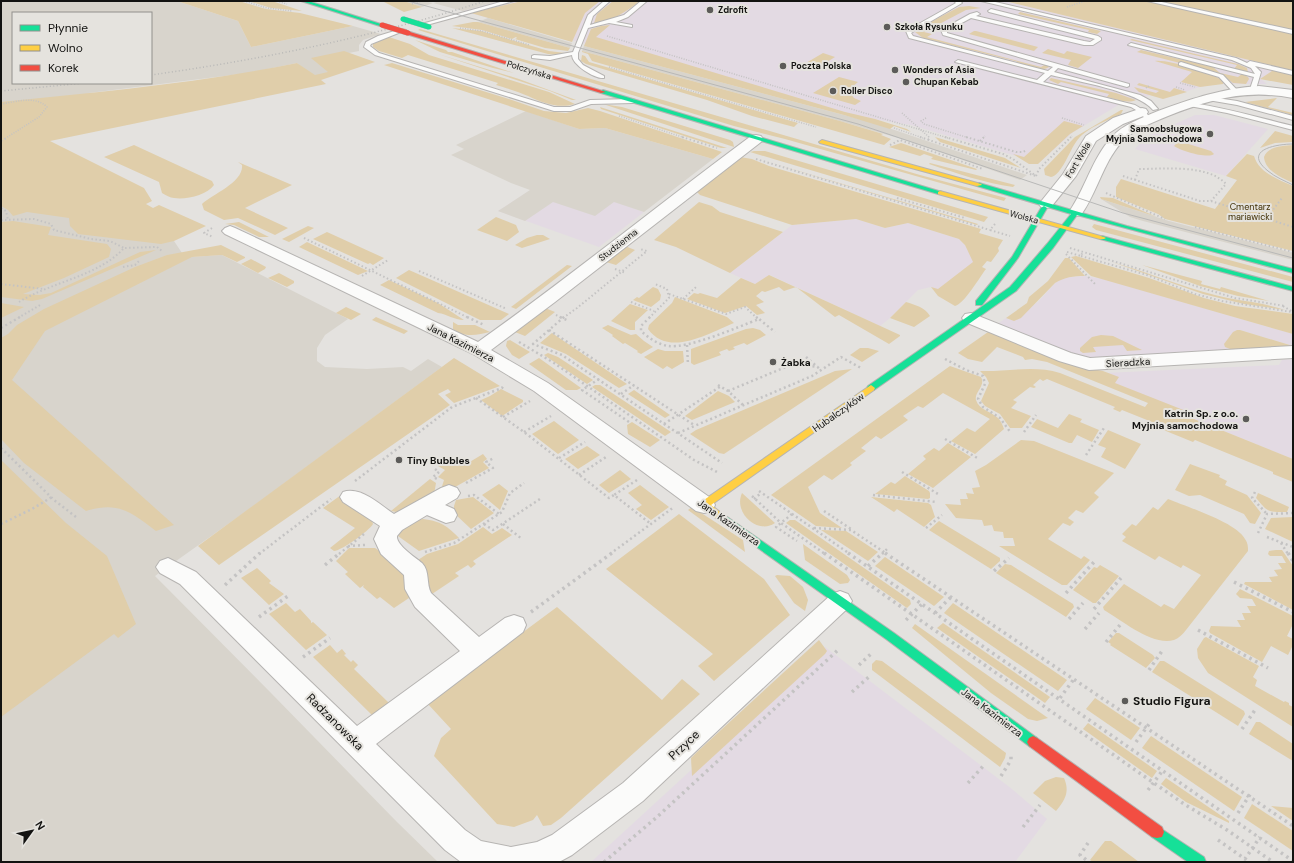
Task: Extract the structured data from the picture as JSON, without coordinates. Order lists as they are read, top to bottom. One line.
{"streets":{"main road":["Połczyńska","Wolska","Jana Kazimierza","Hubalczyków"],"street":["Fort Wola","Studzienna","Sieradzka","Radzanowska","Przyce"]},"crossings":[["Połczyńska","Wolska"],["Połczyńska","Studzienna"],["Fort Wola","Wolska"],["Fort Wola","Hubalczyków"],["Wolska","Studzienna"],["Wolska","Hubalczyków"],["Studzienna","Jana Kazimierza"],["Jana Kazimierza","Hubalczyków"],["Jana Kazimierza","Przyce"],["Sieradzka","Hubalczyków"],["Radzanowska","Przyce"]],"parks":["Cmentarz mariawicki"],"places":["Zdrofit","Szkoła Rysunku","Poczta Polska","Wonders of Asia","Chupan Kebab","Roller Disco","Samoobsługowa Myjnia Samochodowa","Żabka","Katrin Sp. z o.o. Myjnia samochodowa","Tiny Bubbles","Studio Figura"],"legend":["Płynnie","Wolno","Korek"],"north":"top right"}
